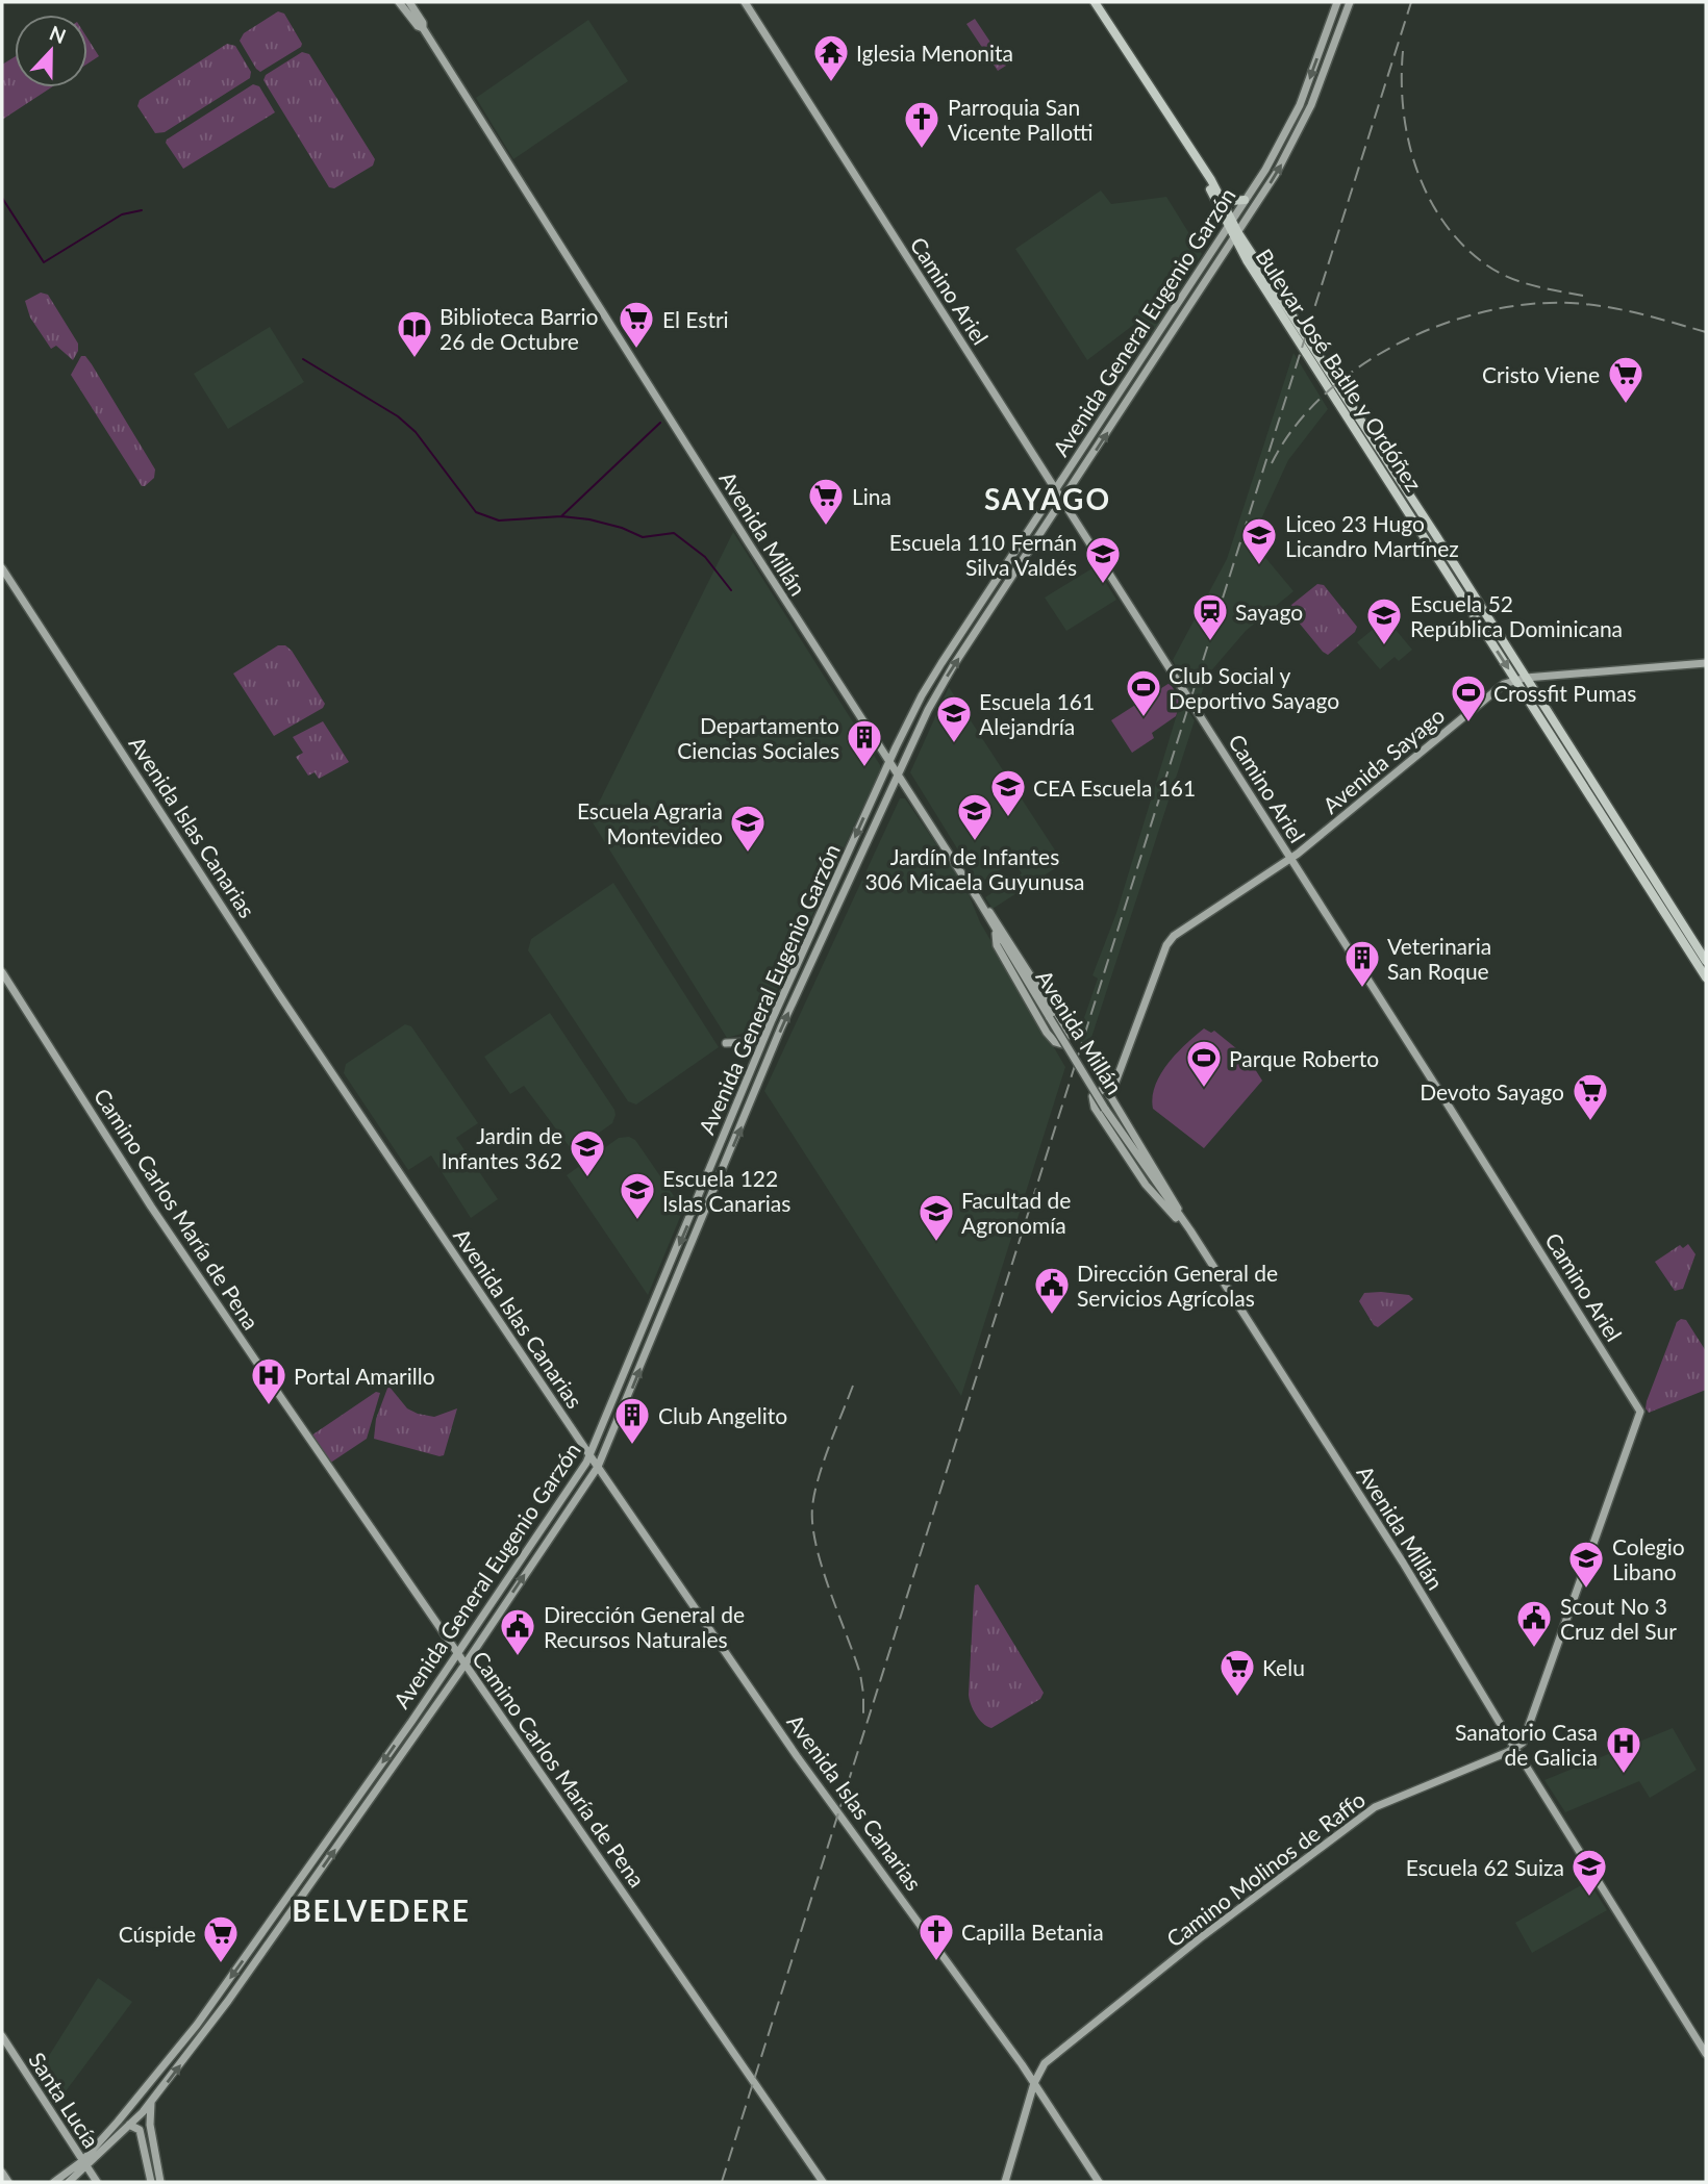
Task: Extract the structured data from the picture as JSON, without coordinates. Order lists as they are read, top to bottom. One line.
{"streets":{"main road":["Camino Ariel","Avenida General Eugenio Garzón","Bulevar José Batlle y Ordóñez","Avenida Millán","Avenida Sayago","Avenida Islas Canarias","Camino Carlos María de Pena","Camino Molinos de Raffo","Santa Lucía"]},"crossings":[["Camino Ariel","Avenida General Eugenio Garzón"],["Camino Ariel","Avenida Millán"],["Camino Ariel","Avenida Sayago"],["Camino Ariel","Camino Molinos de Raffo"],["Avenida General Eugenio Garzón","Bulevar José Batlle y Ordóñez"],["Avenida General Eugenio Garzón","Avenida Millán"],["Avenida General Eugenio Garzón","Avenida Islas Canarias"],["Avenida General Eugenio Garzón","Camino Carlos María de Pena"],["Avenida General Eugenio Garzón","Santa Lucía"],["Bulevar José Batlle y Ordóñez","Avenida Sayago"],["Avenida Millán","Camino Molinos de Raffo"],["Avenida Islas Canarias","Camino Molinos de Raffo"]],"districts":["SAYAGO","BELVEDERE"],"places":{"temple":["Iglesia Menonita"],"church":["Parroquia San Vicente Pallotti","Capilla Betania"],"supermarket":["El Estri","Cristo Viene","Lina","Devoto Sayago","Kelu","Cúspide"],"library":["Biblioteca Barrio 26 de Octubre"],"school or university":["Liceo 23 Hugo Licandro Martínez","Escuela 110 Fernán Silva Valdés","Escuela 52 República Dominicana","Escuela 161 Alejandría","CEA Escuela 161","Jardín de Infantes 306 Micaela Guyunusa","Escuela Agraria Montevideo","Jardin de Infantes 362","Escuela 122 Islas Canarias","Facultad de Agronomía","Colegio Libano","Escuela 62 Suiza"],"station":["Sayago"],"sports":["Club Social y Deportivo Sayago","Crossfit Pumas","Parque Roberto"],"building":["Departamento Ciencias Sociales","Veterinaria San Roque","Club Angelito"],"public building":["Dirección General de Servicios Agrícolas","Scout No 3 Cruz del Sur","Dirección General de Recursos Naturales"],"hospital":["Portal Amarillo","Sanatorio Casa de Galicia"]},"north":"top"}
